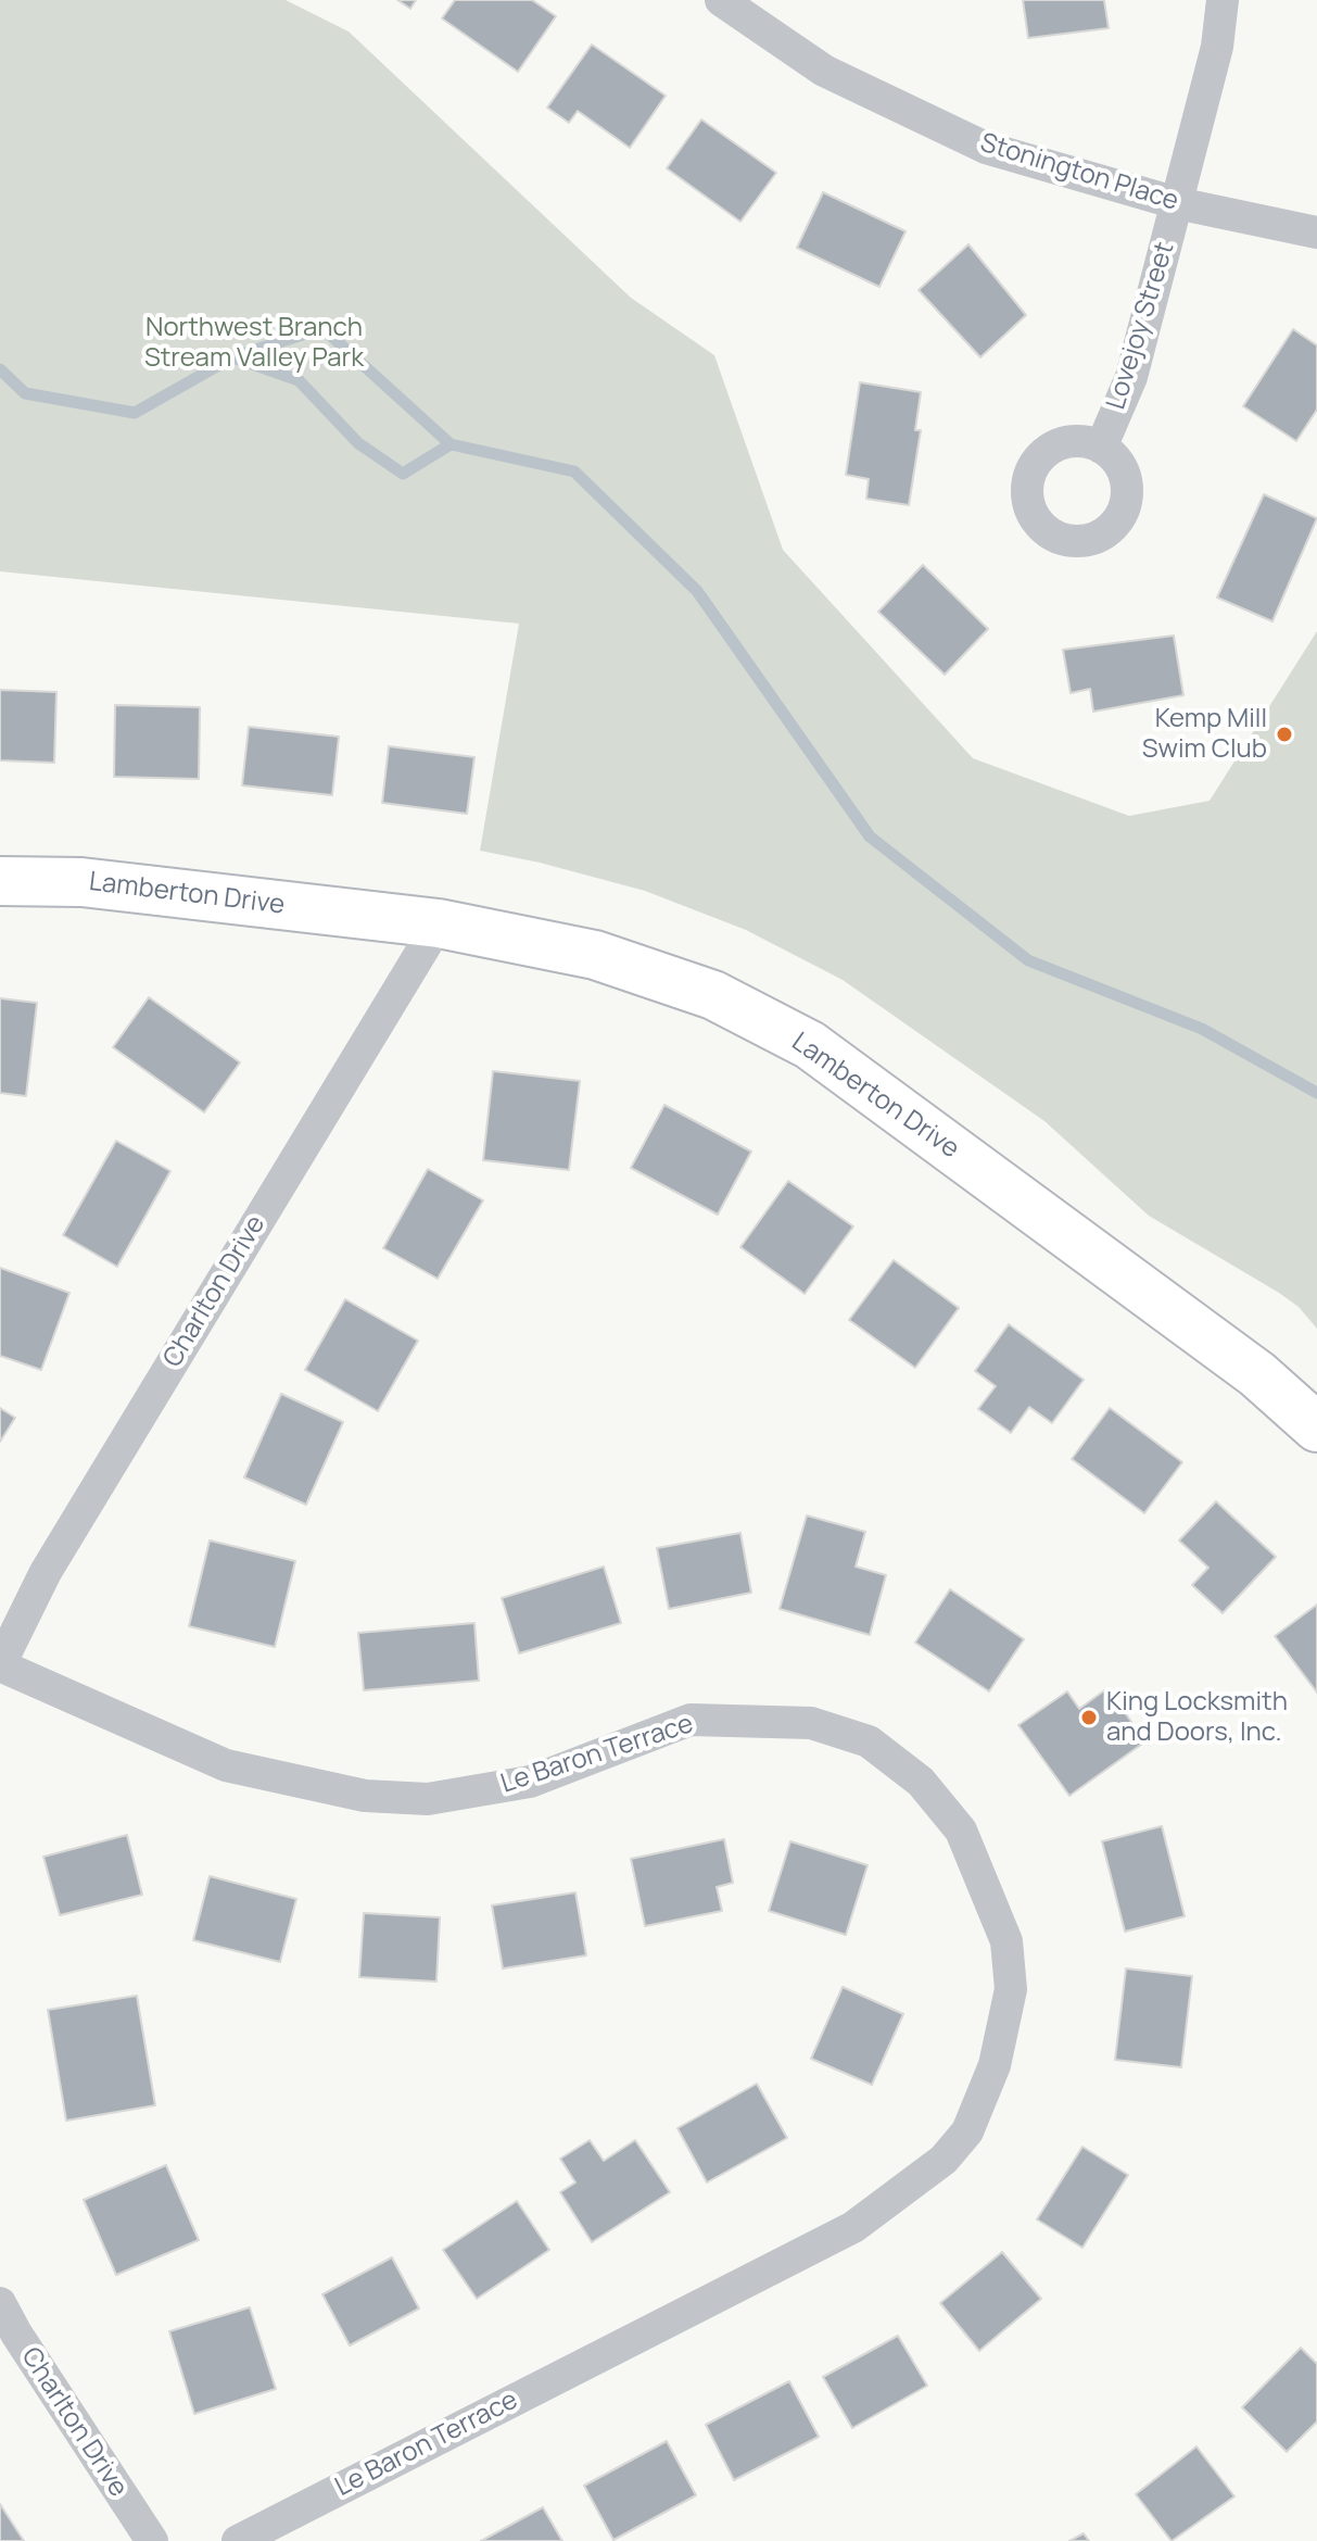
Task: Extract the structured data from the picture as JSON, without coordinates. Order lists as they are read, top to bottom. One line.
{"streets":{"street":["Stonington Place","Lovejoy Street","Lamberton Drive","Charlton Drive","Le Baron Terrace"]},"crossings":[["Stonington Place","Lovejoy Street"],["Lamberton Drive","Charlton Drive"],["Charlton Drive","Le Baron Terrace"]],"parks":["Northwest Branch Stream Valley Park"],"places":["Kemp Mill Swim Club","King Locksmith and Doors, Inc."]}
